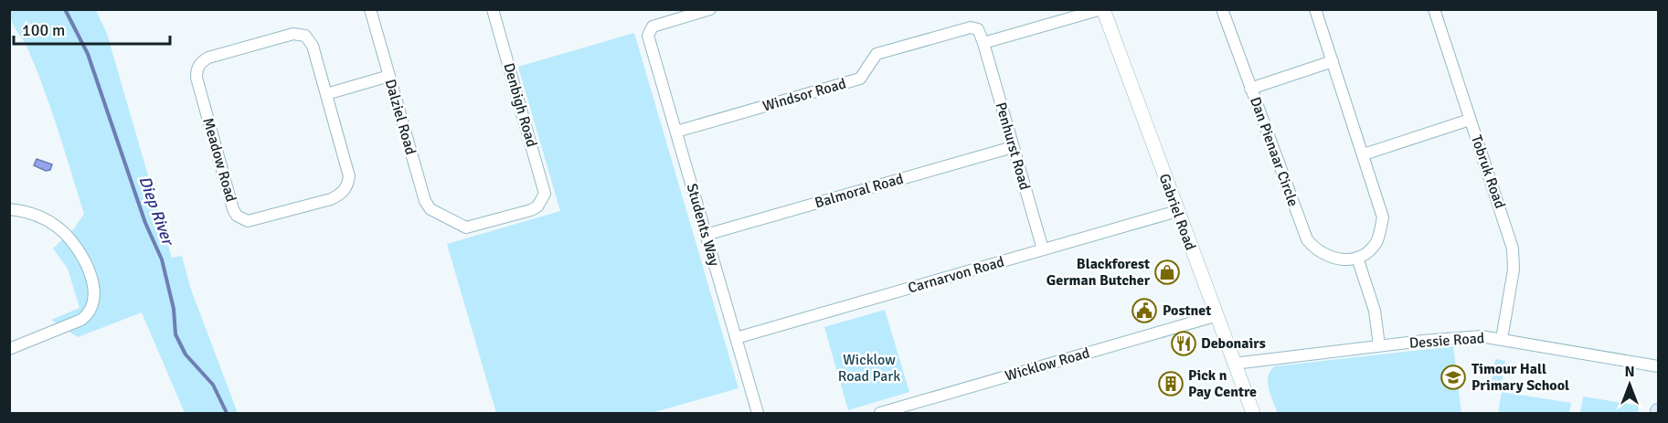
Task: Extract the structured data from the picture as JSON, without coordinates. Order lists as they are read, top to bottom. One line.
{"streets":{"street":["Windsor Road","Denbigh Road","Dalziel Road","Penhurst Road","Dan Pienaar Circle","Meadow Road","Tobruk Road","Balmoral Road","Gabriel Road","Students Way","Carnarvon Road","Dessie Road","Wicklow Road"]},"crossings":[["Windsor Road","Penhurst Road"],["Windsor Road","Students Way"],["Denbigh Road","Dalziel Road"],["Penhurst Road","Balmoral Road"],["Penhurst Road","Carnarvon Road"],["Tobruk Road","Dessie Road"],["Balmoral Road","Students Way"],["Gabriel Road","Carnarvon Road"],["Gabriel Road","Dessie Road"],["Gabriel Road","Wicklow Road"],["Students Way","Carnarvon Road"]],"water":["Diep River"],"parks":["Wicklow Road Park"],"places":{"shop":["Blackforest German Butcher"],"public building":["Postnet"],"restaurant":["Debonairs"],"school or university":["Timour Hall Primary School"],"building":["Pick n Pay Centre"]},"scale_bar":"100 m","north":"top"}
